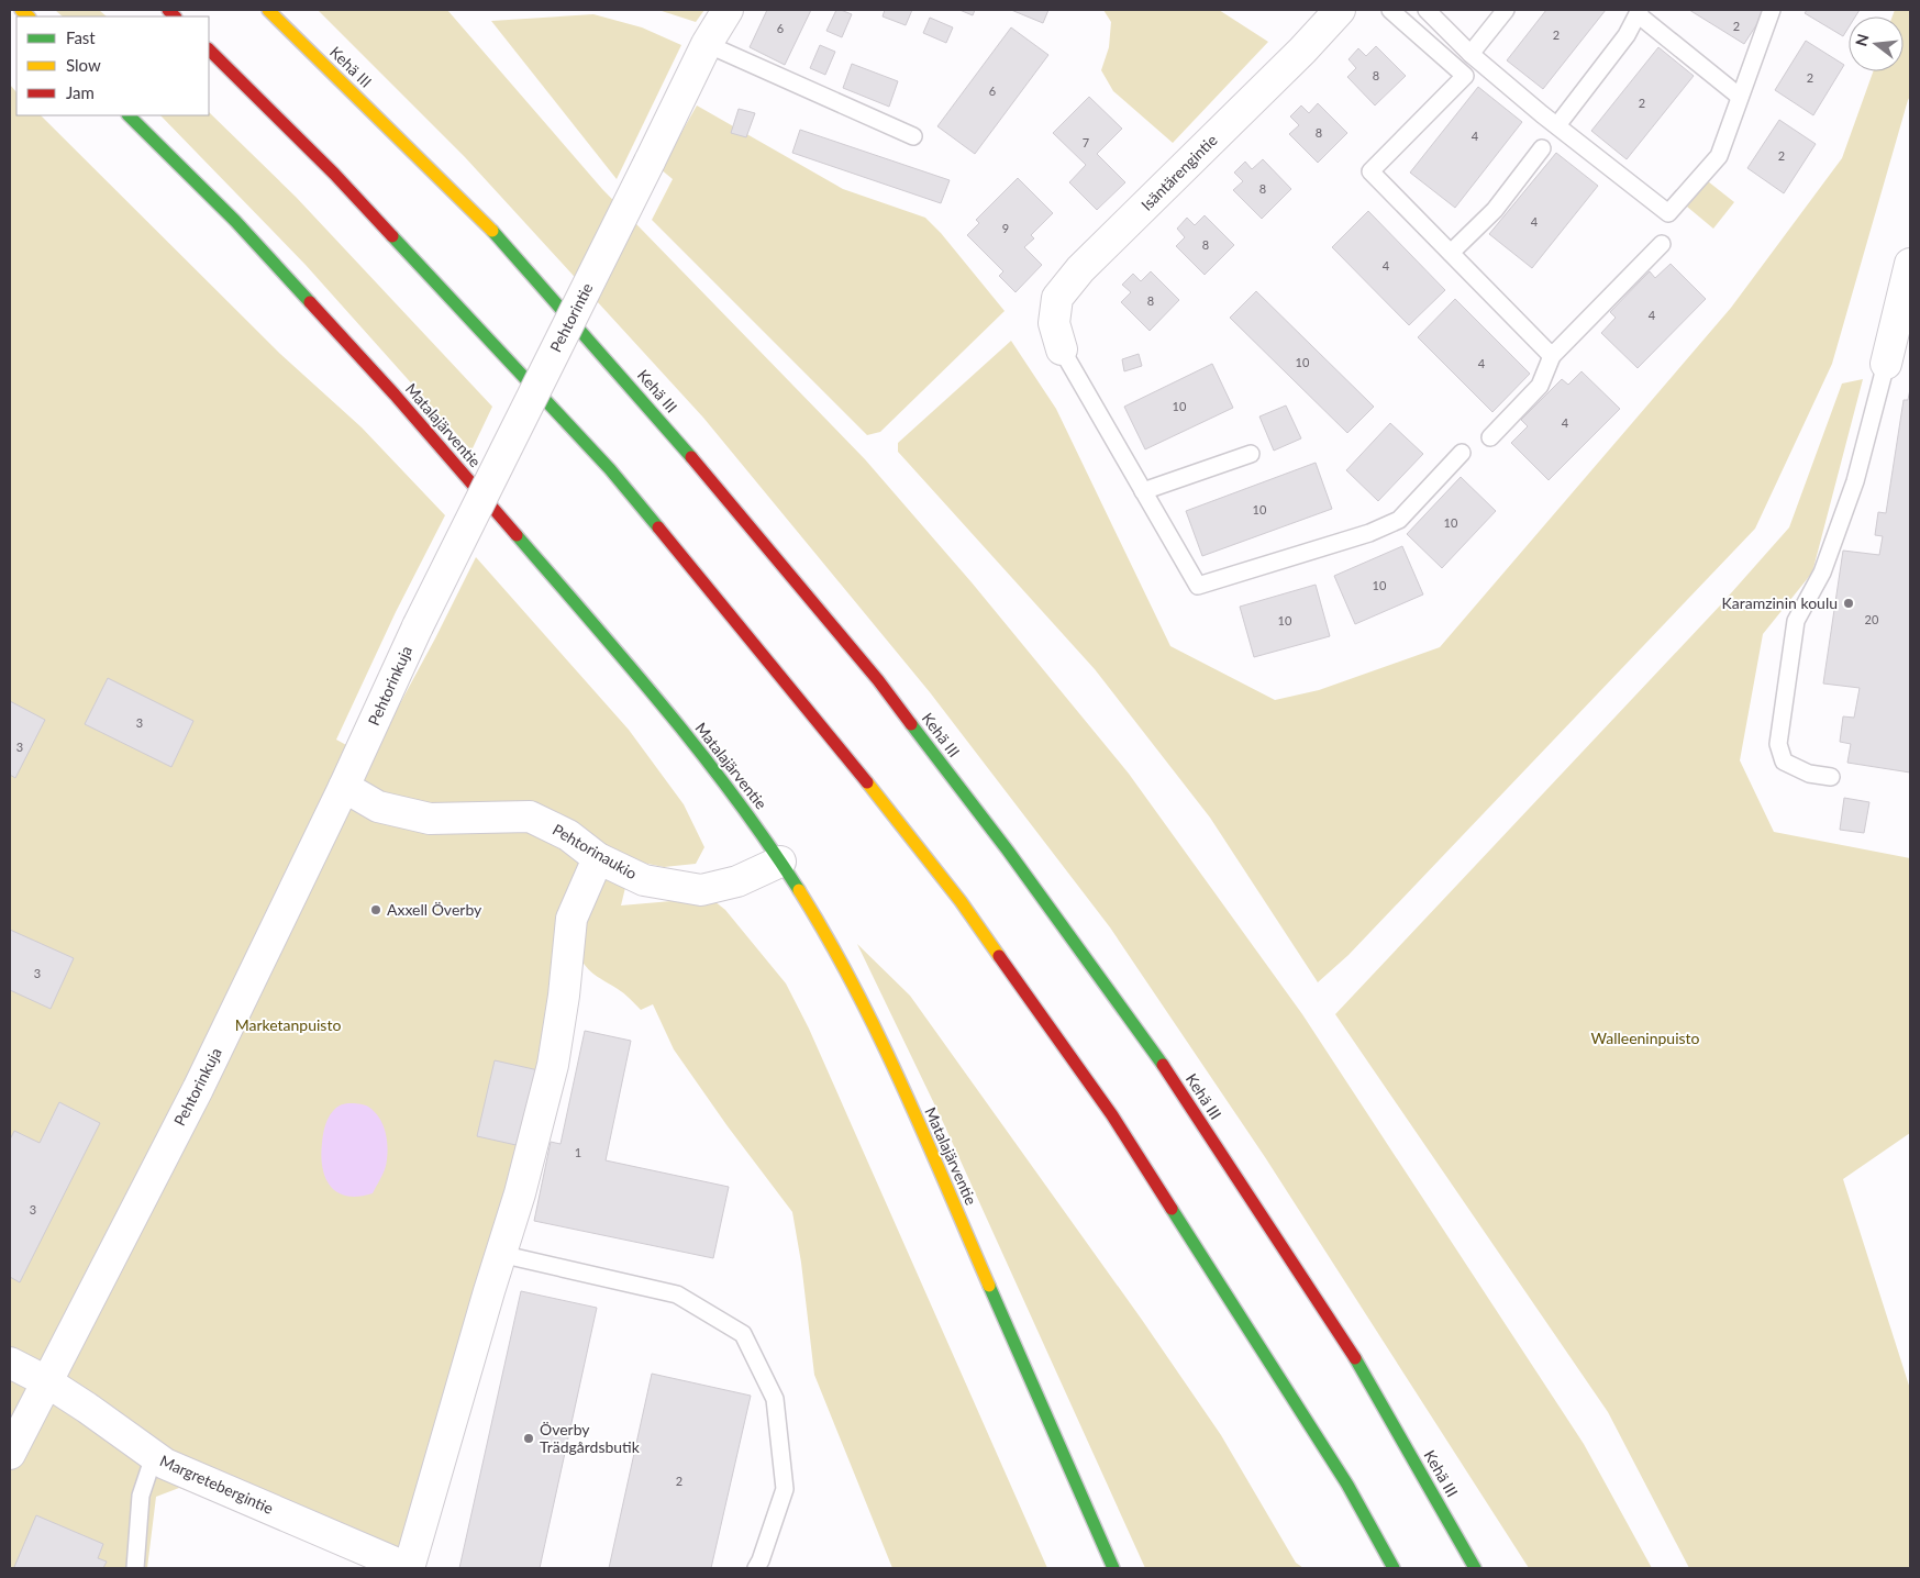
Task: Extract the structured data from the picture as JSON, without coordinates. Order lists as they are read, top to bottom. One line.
{"streets":{"main road":["Kehä III","Matalajärventie"],"street":["Isäntärengintie","Pehtorintie","Pehtorinkuja","Pehtorinaukio","Margretebergintie"]},"crossings":[["Pehtorintie","Pehtorinkuja"],["Matalajärventie","Pehtorinaukio"],["Pehtorinkuja","Pehtorinaukio"],["Pehtorinkuja","Margretebergintie"]],"parks":["Marketanpuisto","Walleeninpuisto"],"places":["Karamzinin koulu","Axxell Överby","Överby Trädgårdsbutik"],"house_numbers":["2","6","2","8","2","6","2","8","4","7","2","8","4","9","8","4","8","4","10","4","10","4","10","10","10","20","10","3","3","3","1","3","2"],"legend":["Fast","Slow","Jam"],"north":"left"}
